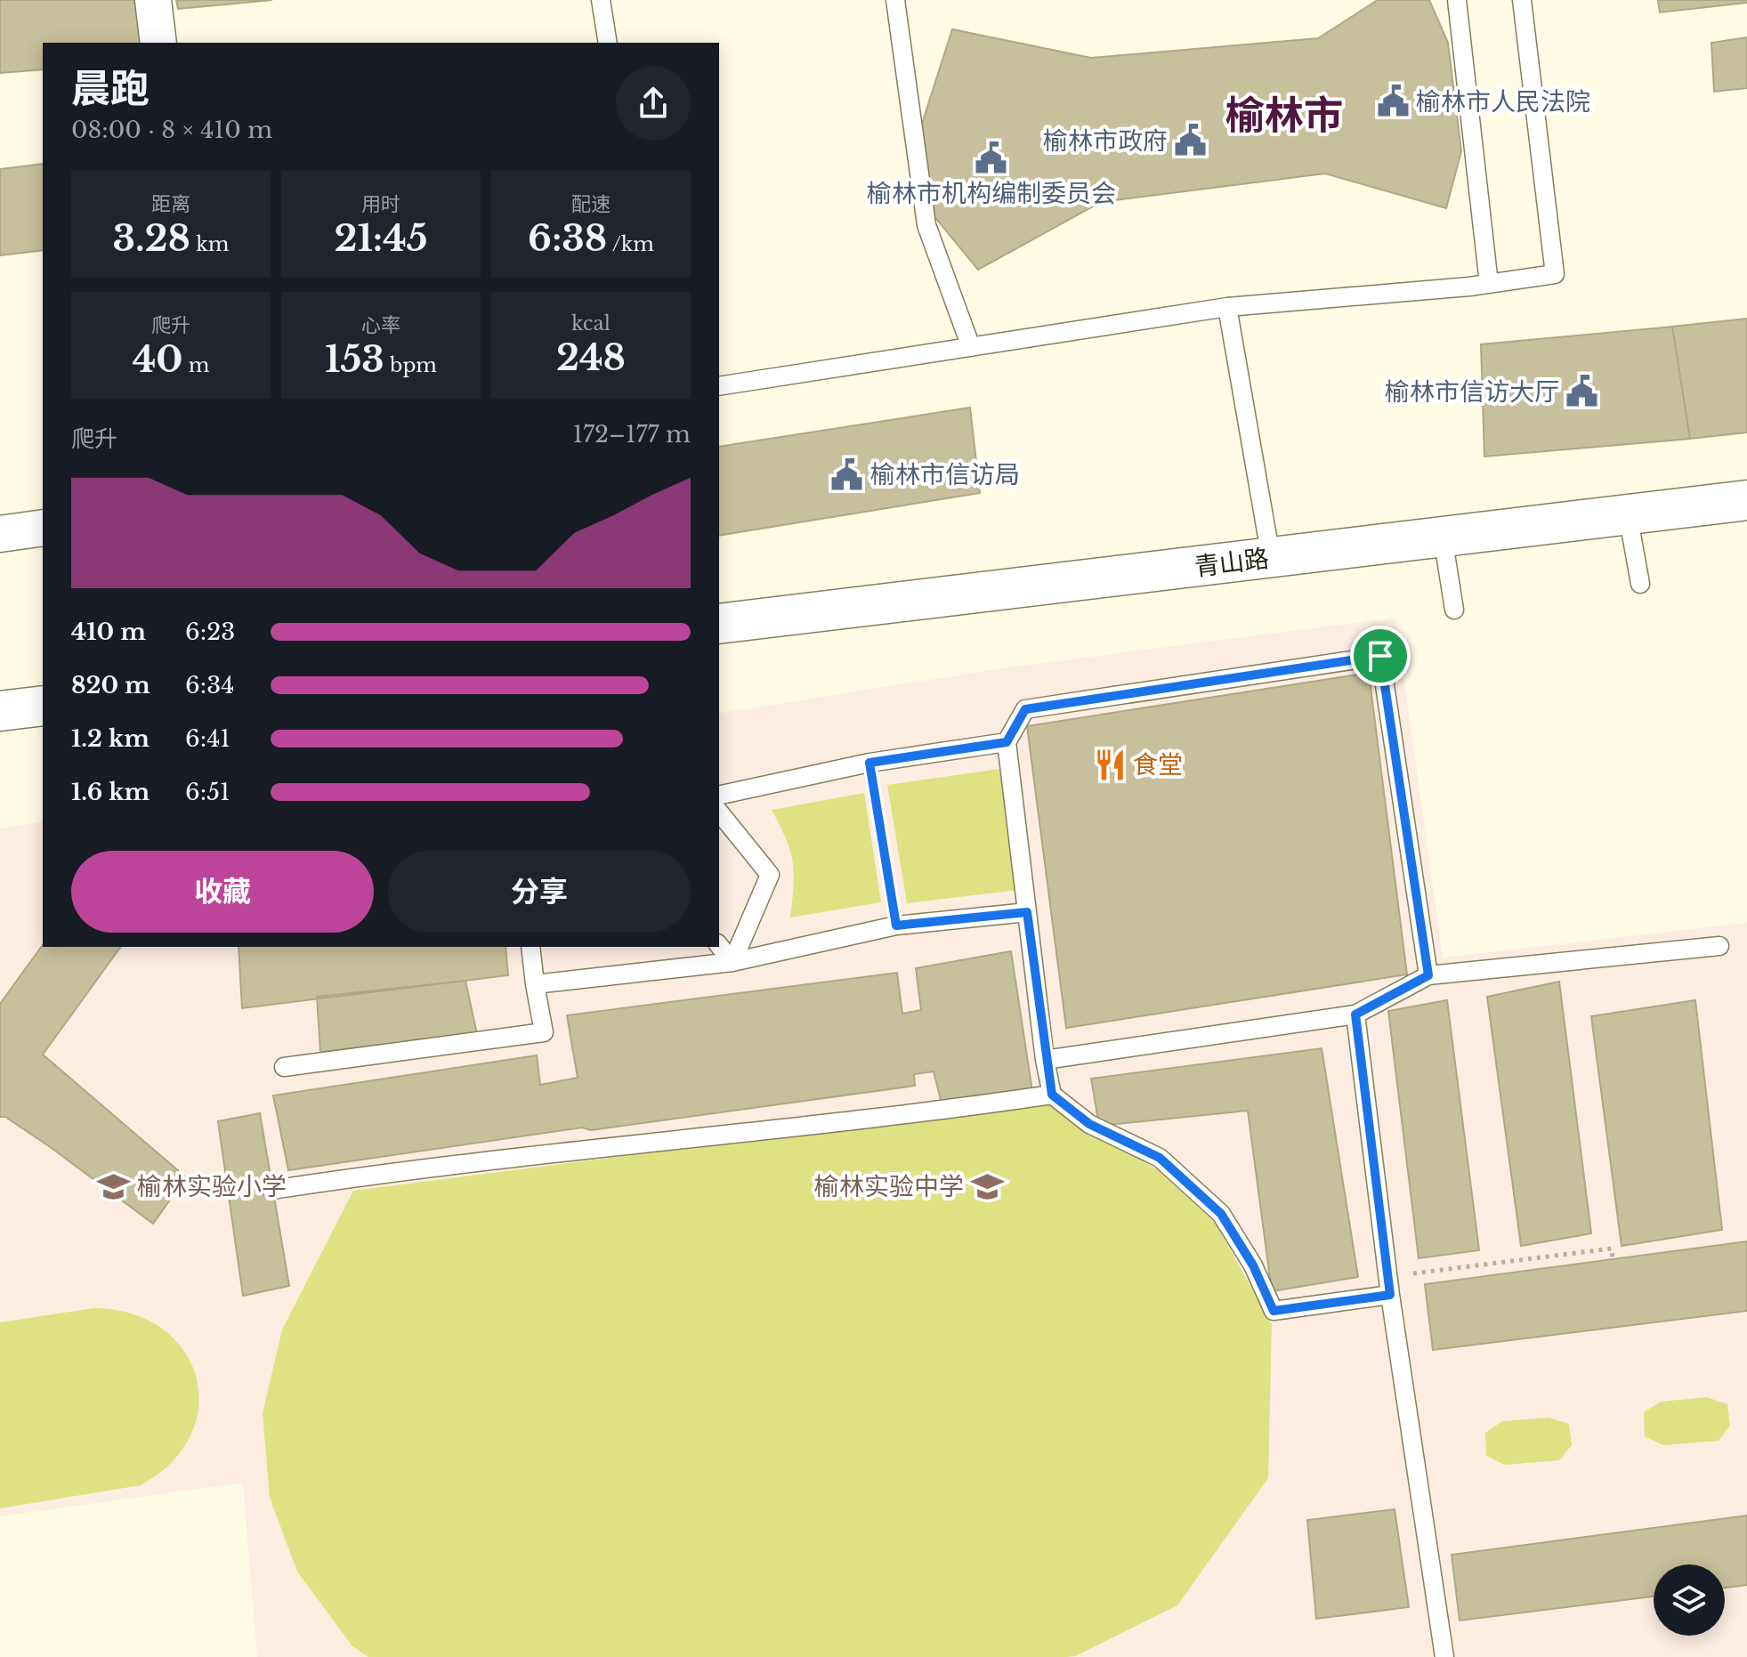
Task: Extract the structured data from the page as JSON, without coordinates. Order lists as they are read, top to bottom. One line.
{"streets":{"street":["青山路"]},"districts":["榆林市"],"places":{"public building":["榆林市人民法院","榆林市政府","榆林市机构编制委员会","榆林市信访大厅","榆林市信访局"],"restaurant":["食堂"],"school or university":["榆林实验小学","榆林实验中学"]},"page":{"heading":["晨跑","08:00 · 8 × 410 m"],"stats":[["距离","3.28 km"],["用时","21:45"],["配速","6:38 /km"],["爬升","40 m"],["心率","153 bpm"],["kcal","248"]],"chart":["爬升","172–177 m"],"list":[{"name":"410 m","note":"6:23"},{"name":"820 m","note":"6:34"},{"name":"1.2 km","note":"6:41"},{"name":"1.6 km","note":"6:51"}],"buttons":["收藏","分享"]}}
